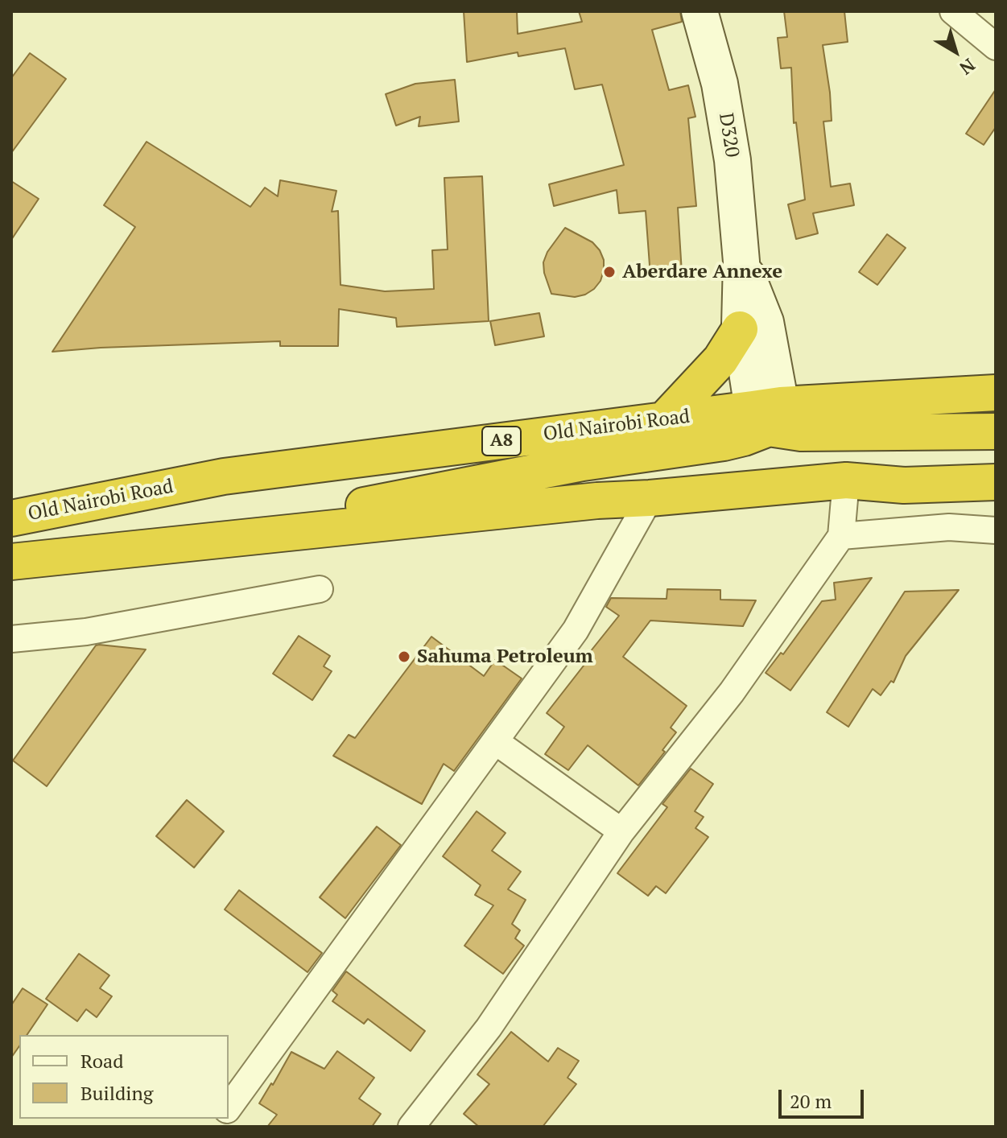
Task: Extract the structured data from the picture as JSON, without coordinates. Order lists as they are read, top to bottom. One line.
{"streets":{"highway":["Old Nairobi Road","A8"],"street":["D320"]},"crossings":[["D320","Old Nairobi Road"]],"places":["Aberdare Annexe","Sahuma Petroleum"],"legend":["Road","Building"],"scale_bar":"20 m","north":"bottom right"}
